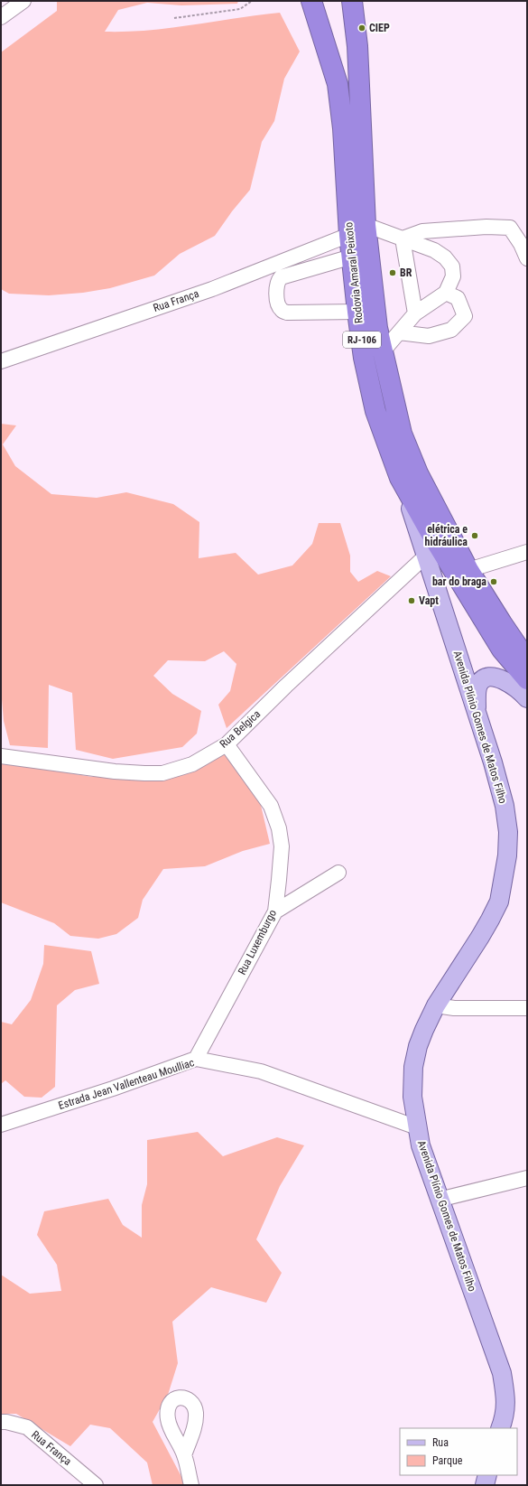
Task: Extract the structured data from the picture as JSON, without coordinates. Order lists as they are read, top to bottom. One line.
{"streets":{"highway":["Rodovia Amaral Peixoto","RJ-106"],"main road":["Avenida Plínio Gomes de Matos Filho"],"street":["Rua França","Rua Belgica","Rua Luxemburgo","Estrada Jean Vallenteau Moulliac"]},"crossings":[["Rodovia Amaral Peixoto","Rua França"],["Rodovia Amaral Peixoto","Avenida Plínio Gomes de Matos Filho"],["Avenida Plínio Gomes de Matos Filho","Rua Belgica"],["Avenida Plínio Gomes de Matos Filho","Estrada Jean Vallenteau Moulliac"],["Rua Belgica","Rua Luxemburgo"],["Rua Luxemburgo","Estrada Jean Vallenteau Moulliac"]],"places":["CIEP","BR","elétrica e hidráulica","bar do braga","Vapt"],"legend":["Rua","Parque"]}
